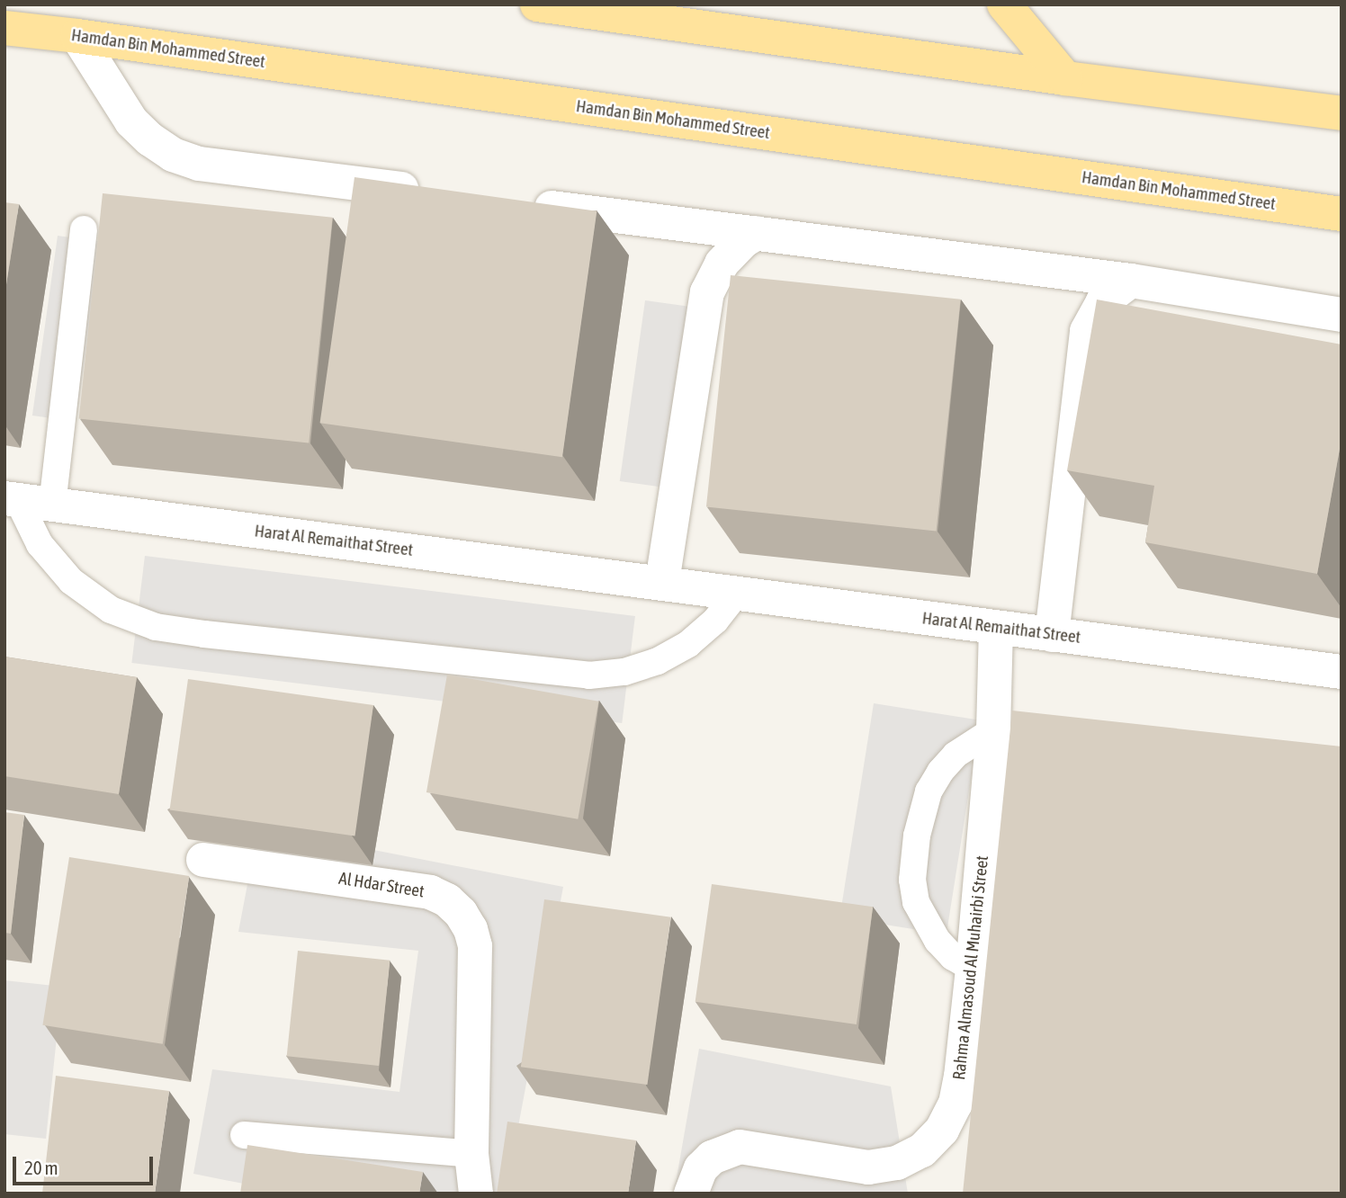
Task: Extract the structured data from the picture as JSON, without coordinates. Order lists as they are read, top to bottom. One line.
{"streets":{"main road":["Hamdan Bin Mohammed Street"],"street":["Harat Al Remaithat Street","Al Hdar Street","Rahma Almasoud Al Muhairbi Street"]},"crossings":[["Harat Al Remaithat Street","Rahma Almasoud Al Muhairbi Street"]],"scale_bar":"20 m"}
